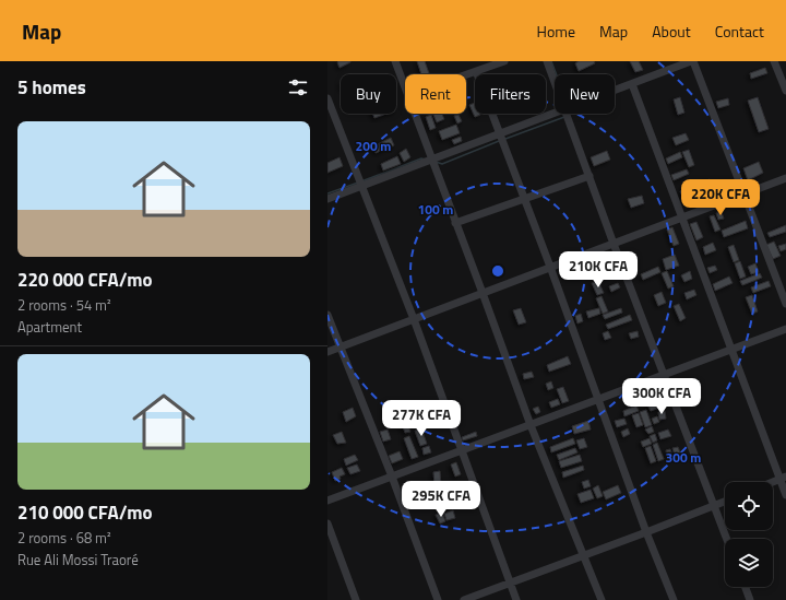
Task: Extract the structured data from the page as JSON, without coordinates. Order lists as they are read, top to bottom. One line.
{"page":{"header":"Map","nav":["Home","Map","About","Contact"],"heading":"5 homes","chip":["Buy","Rent","Filters","New"],"list":[{"name":"220 000 CFA/mo","note":"2 rooms · 54 m² · Apartment"},{"name":"210 000 CFA/mo","note":"2 rooms · 68 m² · Rue Ali Mossi Traoré"}],"price":["220K CFA","210K CFA","300K CFA","277K CFA","295K CFA"]},"rings":["200 m","100 m","300 m"]}
